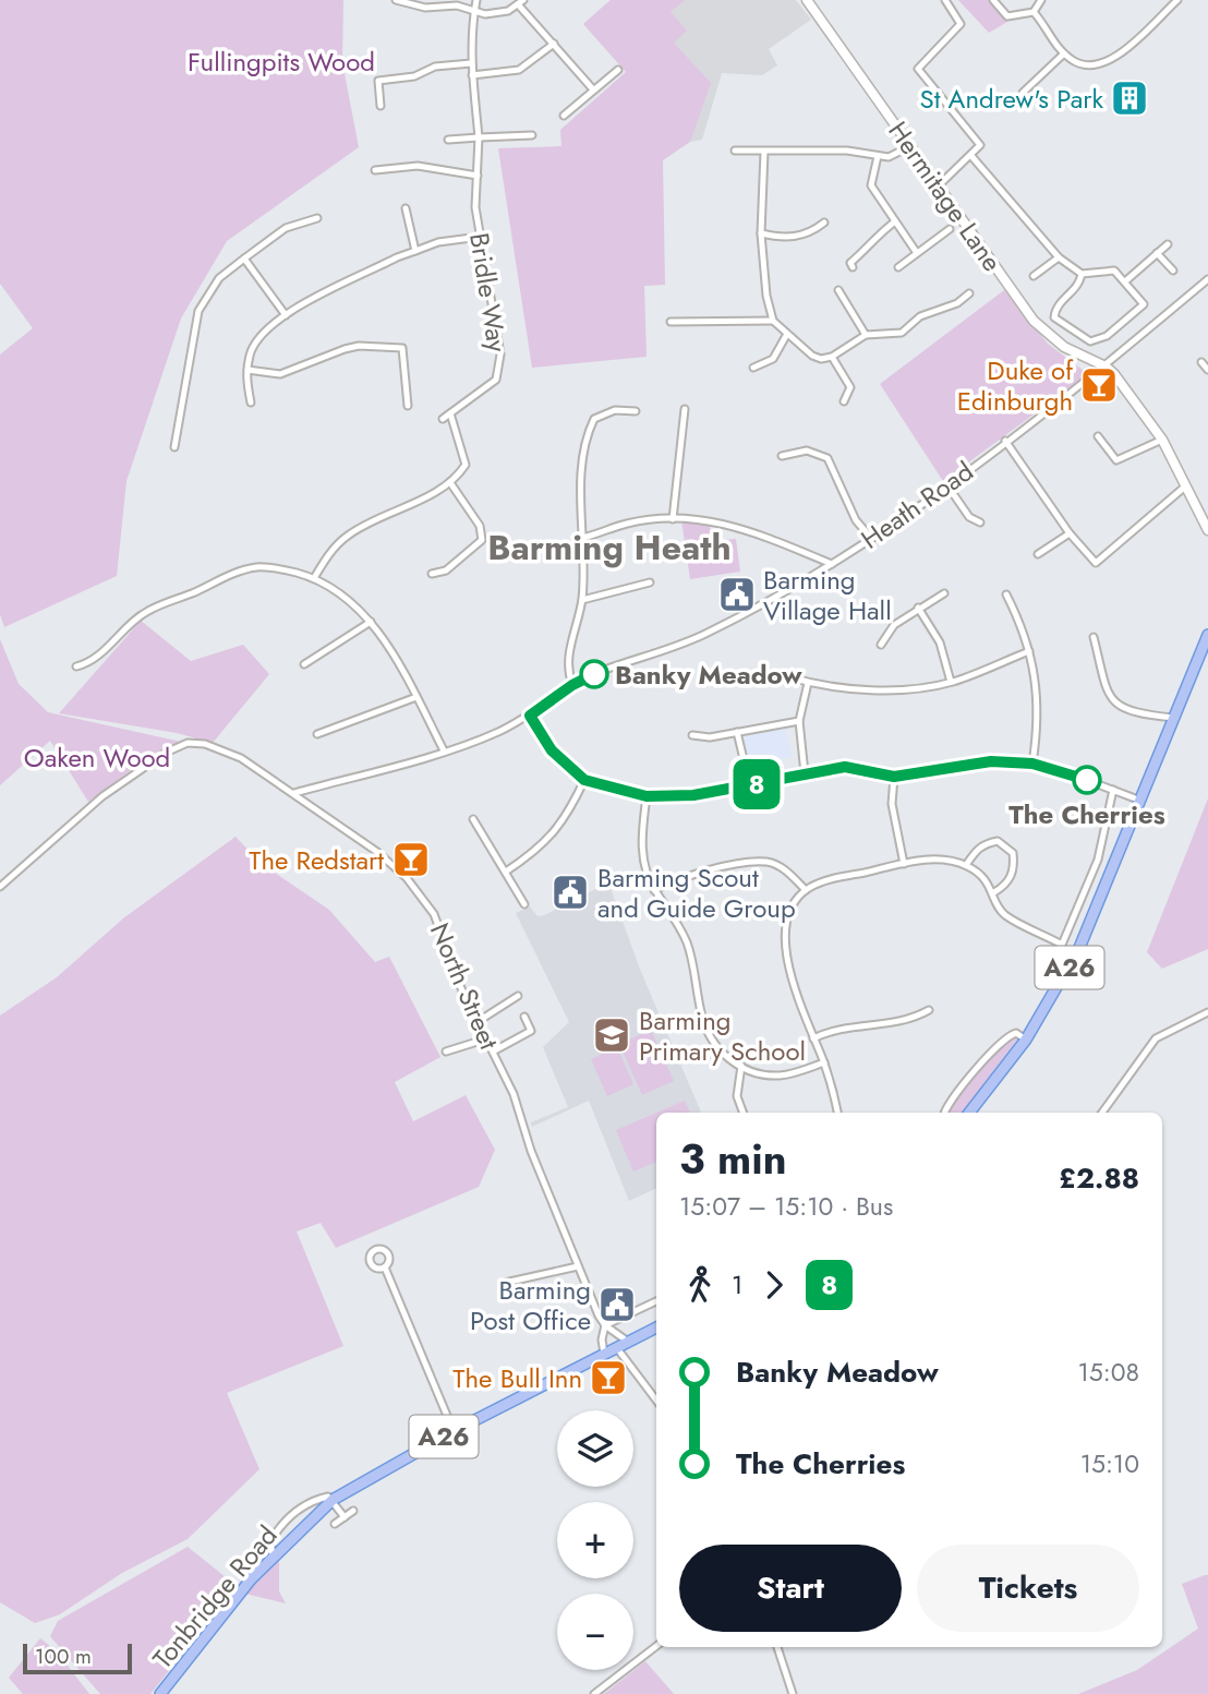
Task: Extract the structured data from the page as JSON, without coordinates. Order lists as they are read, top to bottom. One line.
{"streets":{"main road":["Hermitage Lane","A26","Tonbridge Road"],"street":["Bridle Way","Heath Road","North Street"]},"crossings":[["Hermitage Lane","Heath Road"],["Heath Road","North Street"],["North Street","Tonbridge Road"]],"districts":["Barming Heath"],"parks":["Fullingpits Wood","Oaken Wood"],"places":{"building":["St Andrew's Park"],"bar":["Duke of Edinburgh","The Redstart","The Bull Inn"],"public building":["Barming Village Hall","Barming Scout and Guide Group","Barming Post Office"],"other":["Banky Meadow","The Cherries"],"school or university":["Barming Primary School"]},"lines":["bus line 8"],"scale_bar":"100 m","page":{"on_map":"8","heading":["3 min","15:07 – 15:10 · Bus","£2.88"],"legs":["1","8"],"list":[{"name":"Banky Meadow","value":"15:08"},{"name":"The Cherries","value":"15:10"}],"map_buttons":["+","−"],"buttons":["Start","Tickets"],"scale":"100 m"}}
